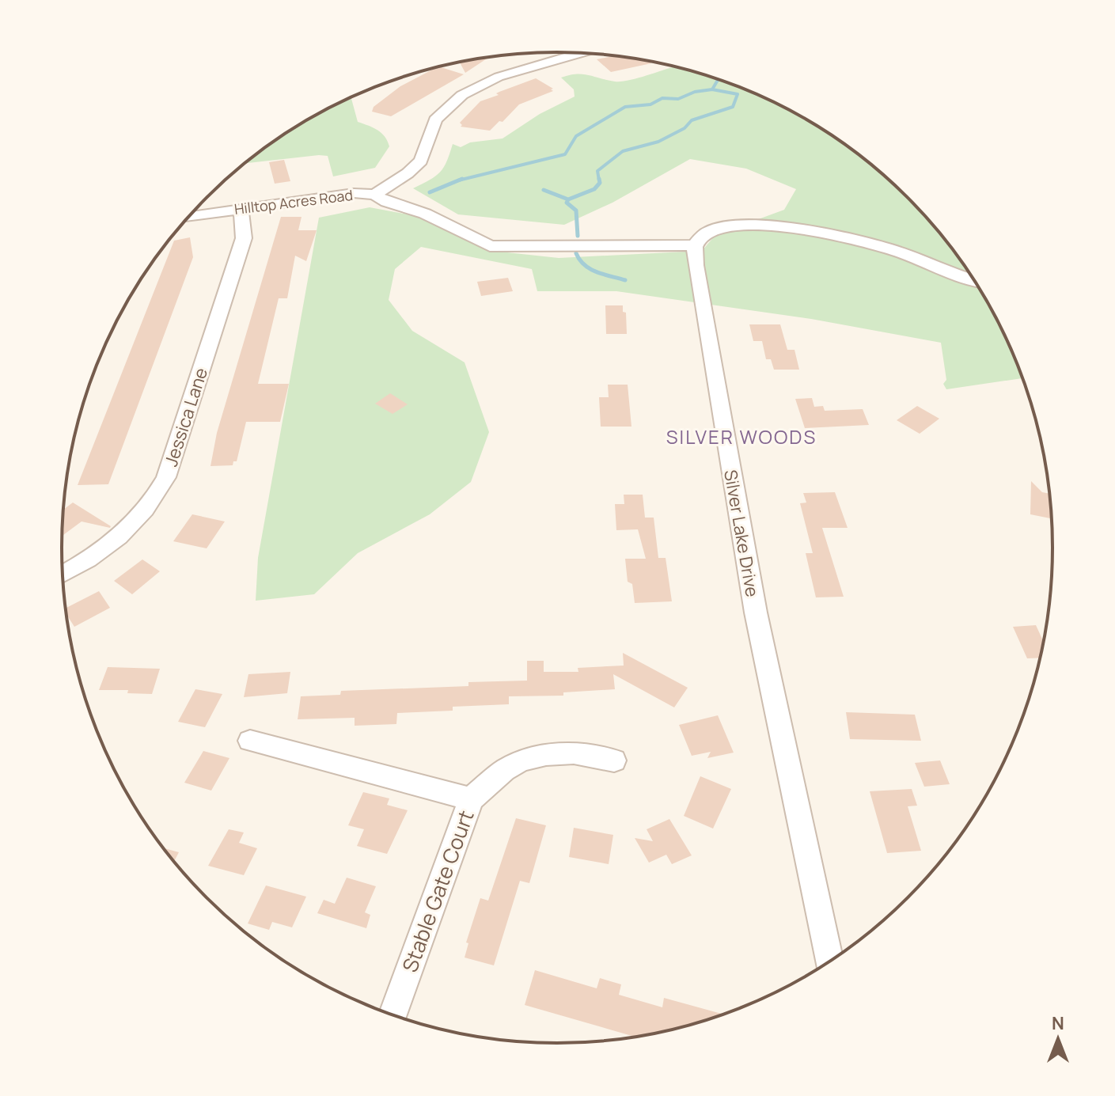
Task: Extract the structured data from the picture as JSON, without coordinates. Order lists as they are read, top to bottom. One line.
{"streets":{"street":["Hilltop Acres Road","Jessica Lane","Silver Lake Drive","Stable Gate Court"]},"crossings":[["Hilltop Acres Road","Jessica Lane"]],"districts":["SILVER WOODS"],"north":"top"}
